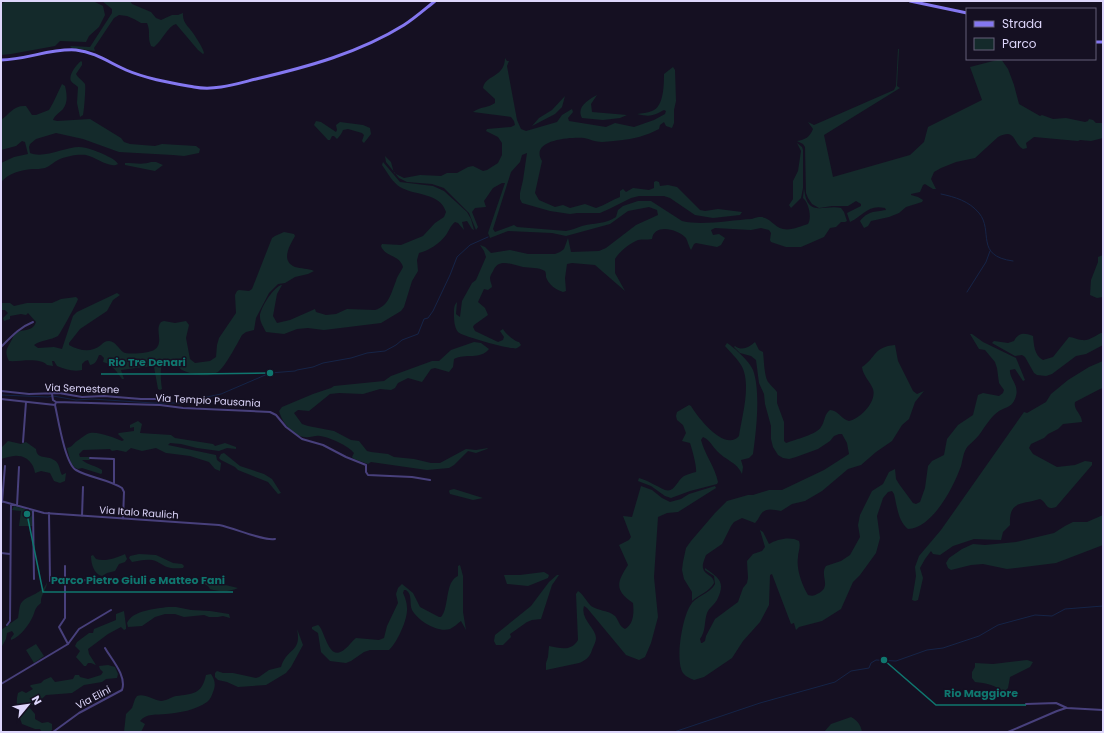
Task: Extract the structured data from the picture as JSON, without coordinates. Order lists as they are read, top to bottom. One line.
{"streets":{"street":["Via Semestene","Via Tempio Pausania","Via Italo Raulich","Via Elini"]},"places":["Rio Tre Denari","Parco Pietro Giuli e Matteo Fani","Rio Maggiore"],"legend":["Strada","Parco"],"north":"top right"}
